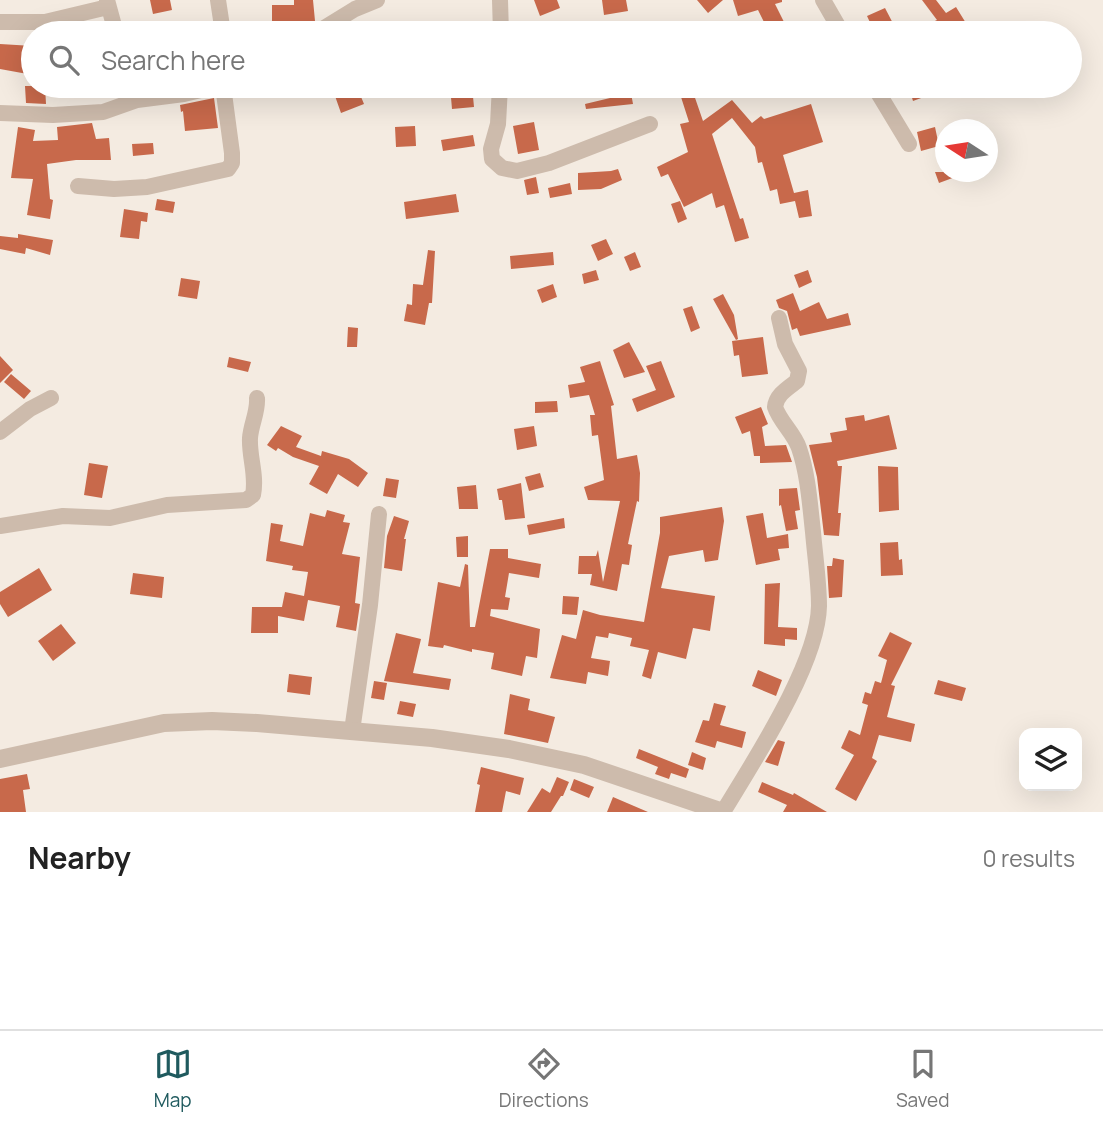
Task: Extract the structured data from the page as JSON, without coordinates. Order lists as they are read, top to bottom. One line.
{"north":"left","page":{"search":"Search here","heading":["Nearby","0 results"],"nav":["Map","Directions","Saved"]}}
